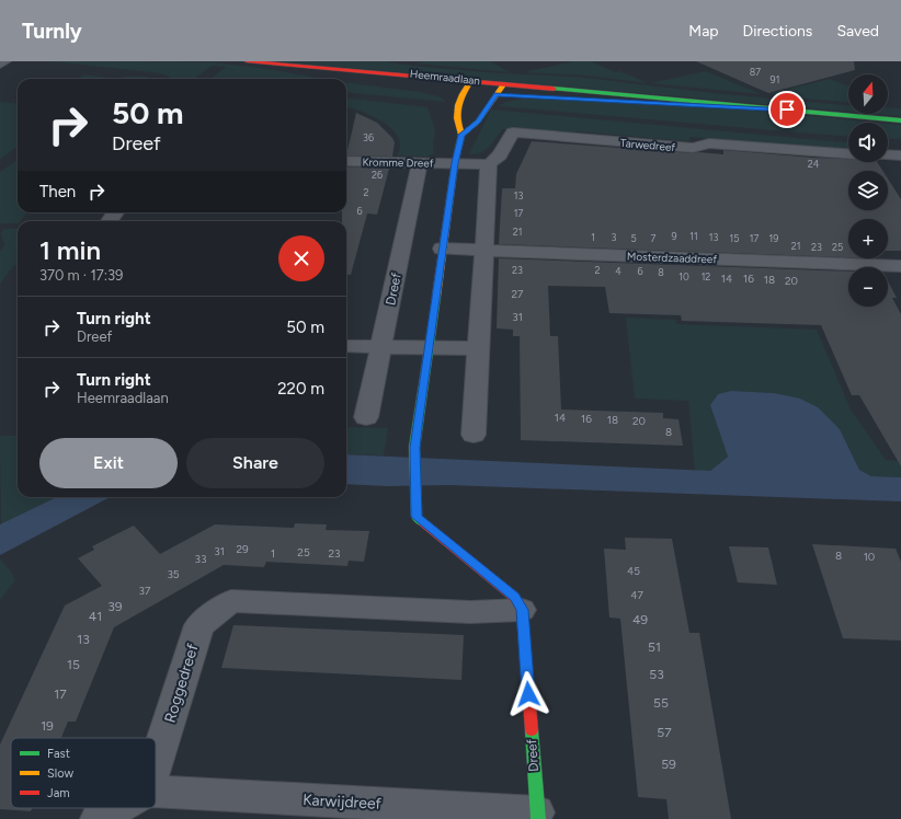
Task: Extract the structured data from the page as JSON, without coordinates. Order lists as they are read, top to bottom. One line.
{"streets":{"main road":["Heemraadlaan","Dreef"],"street":["Tarwedreef","Kromme Dreef","Mosterdzaaddreef","Roggedreef","Karwijdreef"]},"crossings":[["Kromme Dreef","Dreef"],["Dreef","Roggedreef"],["Dreef","Karwijdreef"]],"house_numbers":["87","91","36","24","26","2","13","6","17","21","9","11","1","3","13","5","7","15","17","19","21","23","25","23","2","4","6","8","10","12","14","16","18","20","27","31","14","16","18","20","8","29","31","25","1","23","8","10","33","45","35","37","47","39","41","49","13","51","15","53","17","55","19","57","59"],"legend":["Fast","Slow","Jam"],"north":"top","page":{"header":"Turnly","nav":["Map","Directions","Saved"],"map_buttons":["+","−"],"turn":["50 m","Dreef"],"then":"Then","heading":["1 min","370 m · 17:39"],"list":[{"name":"Turn right","note":"Dreef","value":"50 m"},{"name":"Turn right","note":"Heemraadlaan","value":"220 m"}],"buttons":["Exit","Share"]}}
